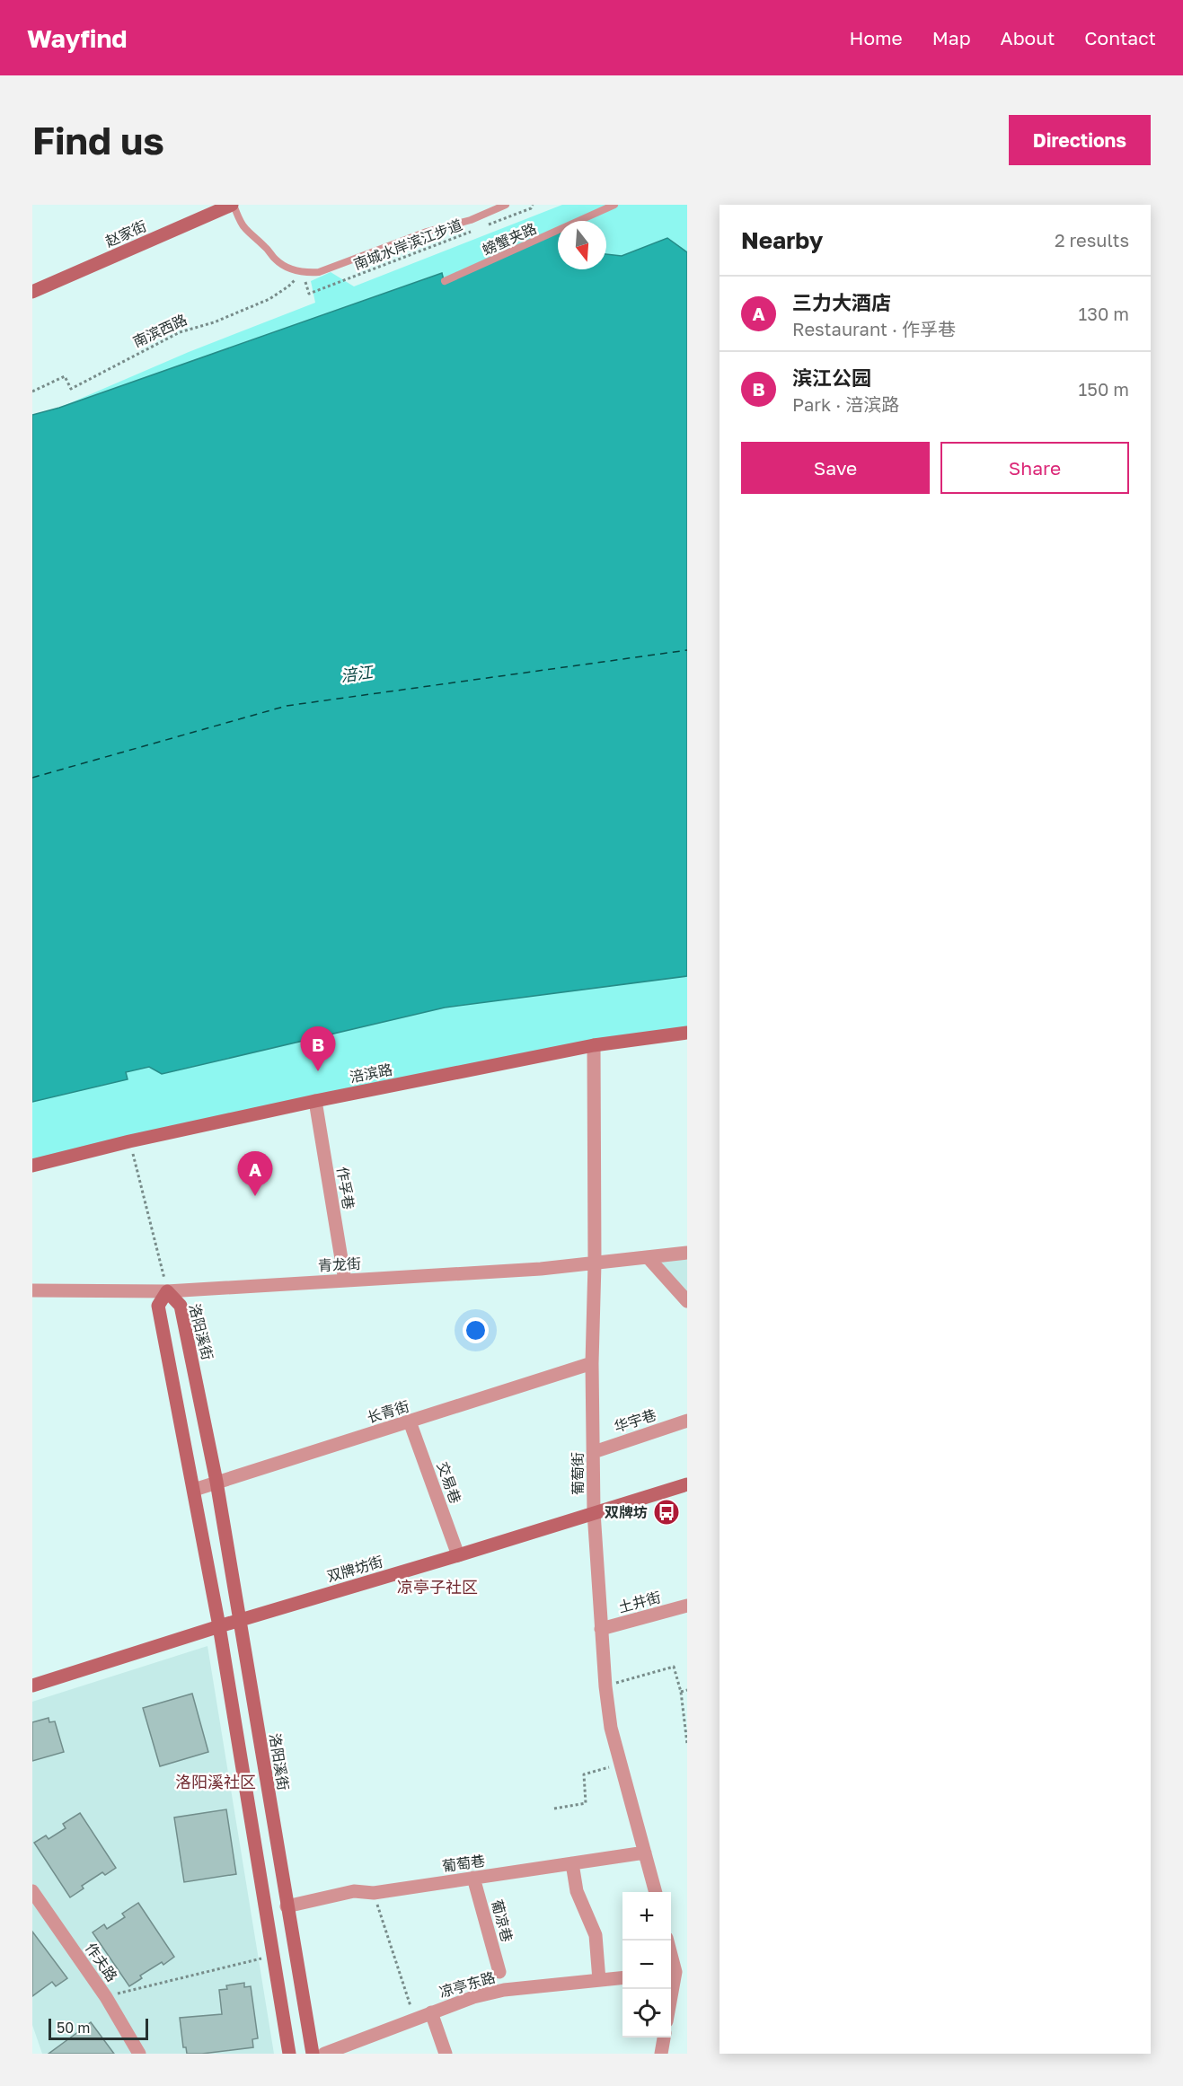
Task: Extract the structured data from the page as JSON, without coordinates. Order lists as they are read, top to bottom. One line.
{"streets":{"street":["赵家街","涪滨路","作孚巷","青龙街","洛阳溪街","长青街","华宇巷","葡萄街","交易巷","双牌坊街","土井街","葡萄巷","葡凉巷","作夫路","凉亭东路"],"lane":["螃蟹夹路"],"path":["南城水岸滨江步道","南滨西路"]},"crossings":[["南城水岸滨江步道","南滨西路"],["涪滨路","作孚巷"],["涪滨路","葡萄街"],["作孚巷","青龙街"],["青龙街","洛阳溪街"],["青龙街","葡萄街"],["洛阳溪街","长青街"],["洛阳溪街","双牌坊街"],["洛阳溪街","葡萄巷"],["长青街","葡萄街"],["长青街","交易巷"],["华宇巷","葡萄街"],["葡萄街","双牌坊街"],["葡萄街","土井街"],["葡萄街","葡萄巷"],["交易巷","双牌坊街"],["葡萄巷","葡凉巷"]],"districts":["凉亭子社区","洛阳溪社区"],"water":["涪江"],"places":{"bus stop":["双牌坊"]},"scale_bar":"50 m","north":"bottom","page":{"header":"Wayfind","nav":["Home","Map","About","Contact"],"buttons":["Directions",["Save","Share"]],"title":"Find us","heading":["Nearby","2 results"],"list":[{"mark":"A","name":"三力大酒店","note":"Restaurant · 作孚巷","value":"130 m"},{"mark":"B","name":"滨江公园","note":"Park · 涪滨路","value":"150 m"}],"pins":["B","A"],"map_buttons":["+","−"],"scale":"50 m"}}
